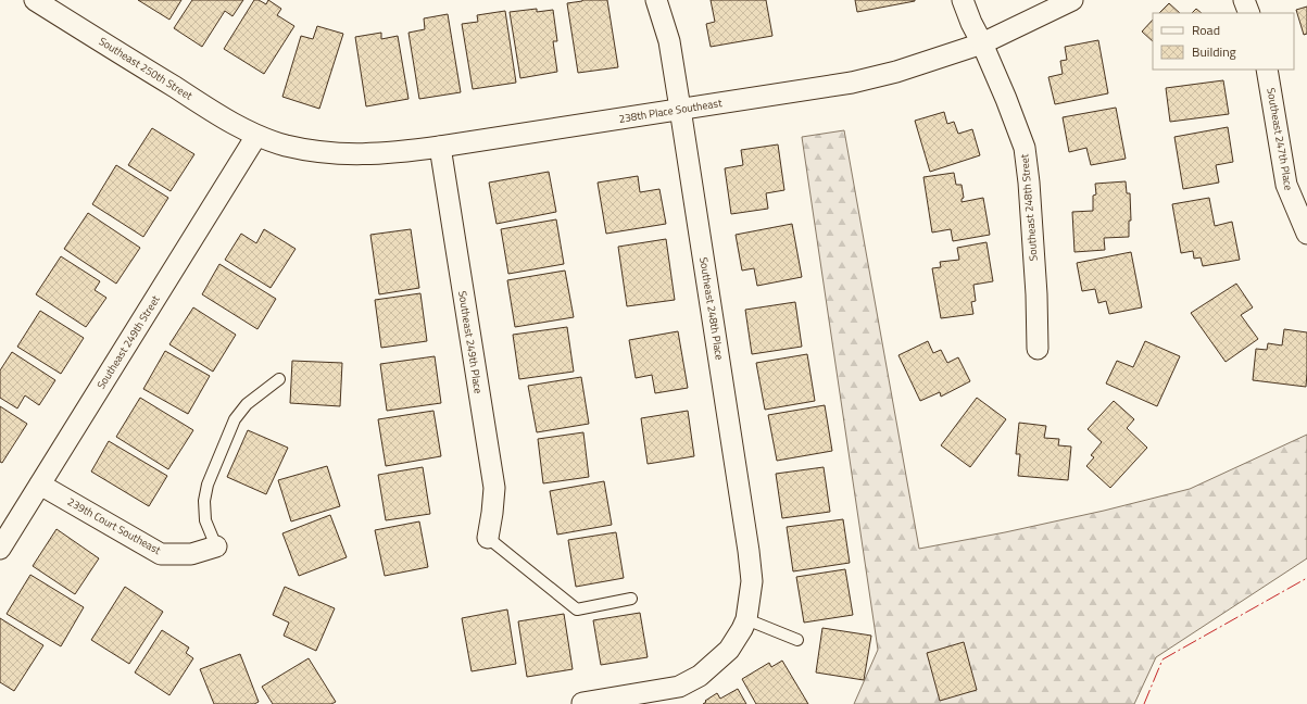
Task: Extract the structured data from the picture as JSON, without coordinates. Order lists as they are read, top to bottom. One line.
{"streets":{"street":["Southeast 250th Street","238th Place Southeast","Southeast 247th Place","Southeast 248th Street","Southeast 248th Place","Southeast 249th Street","Southeast 249th Place","239th Court Southeast"]},"crossings":[["Southeast 250th Street","238th Place Southeast"],["Southeast 250th Street","Southeast 249th Street"],["238th Place Southeast","Southeast 248th Street"],["238th Place Southeast","Southeast 248th Place"],["238th Place Southeast","Southeast 249th Street"],["238th Place Southeast","Southeast 249th Place"],["Southeast 249th Street","239th Court Southeast"]],"legend":["Road","Building"]}
